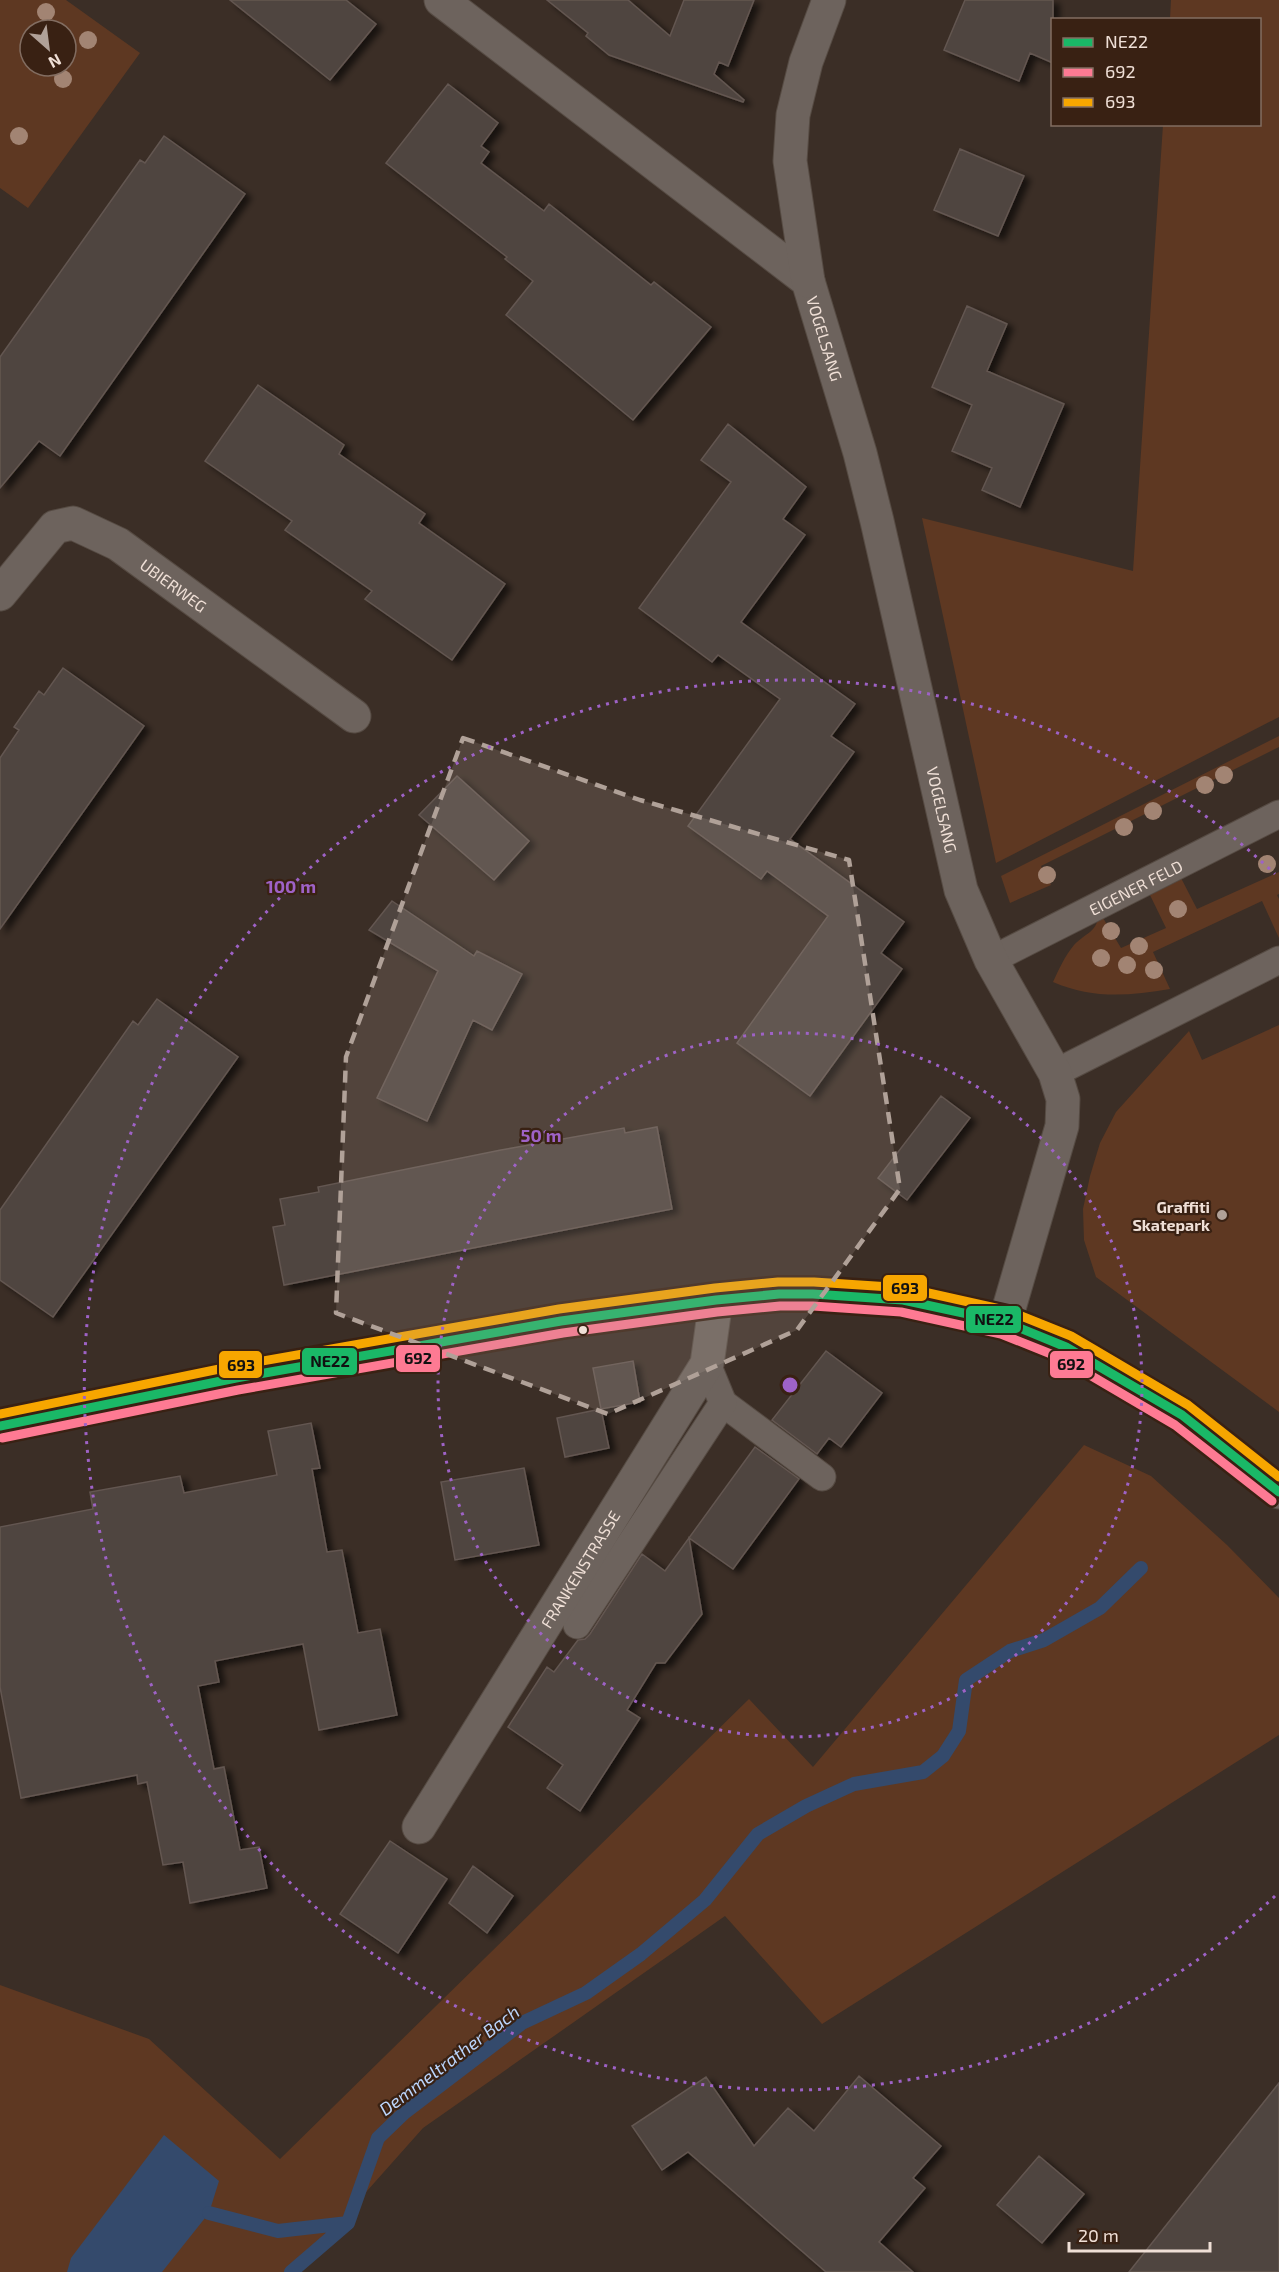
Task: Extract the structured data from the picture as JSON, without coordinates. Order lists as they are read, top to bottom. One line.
{"streets":{"street":["VOGELSANG","UBIERWEG","FRANKENSTRASSE"],"lane":["EIGENER FELD"]},"crossings":[["VOGELSANG","EIGENER FELD"]],"water":["Demmeltrather Bach"],"places":["Graffiti Skatepark"],"lines":["transit line 693","transit line NE22","transit line 692"],"legend":["NE22","692","693"],"scale_bar":"20 m","north":"bottom right","rings":["100 m","50 m"]}
